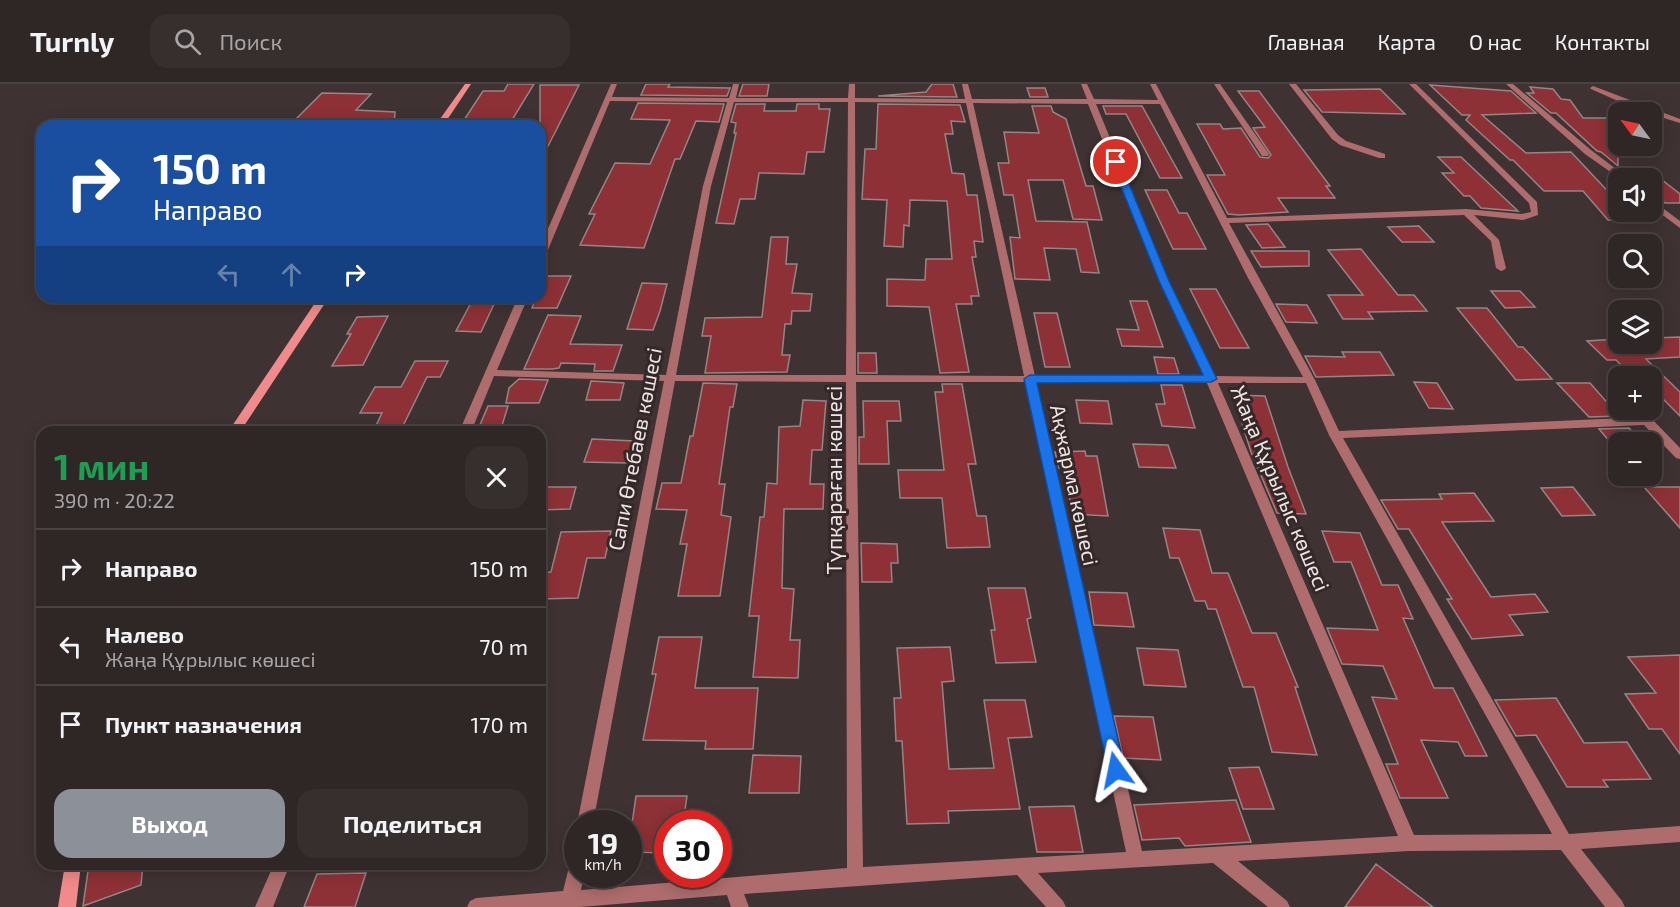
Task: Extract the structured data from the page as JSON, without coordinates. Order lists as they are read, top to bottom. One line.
{"streets":{"street":["Сапи Өтебаев көшесі","Түпқараған көшесі","Ақжарма көшесі","Жаңа Құрылыс көшесі"]},"north":"top left","page":{"header":"Turnly","search":"Поиск","nav":["Главная","Карта","О нас","Контакты"],"map_buttons":["+","−"],"turn":["150 m","Направо"],"heading":["1 мин","390 m · 20:22"],"list":[{"name":"Направо","value":"150 m"},{"name":"Налево","note":"Жаңа Құрылыс көшесі","value":"70 m"},{"name":"Пункт назначения","value":"170 m"}],"buttons":["Выход","Поделиться"],"speed":"19 km/h","limit":"30"}}
